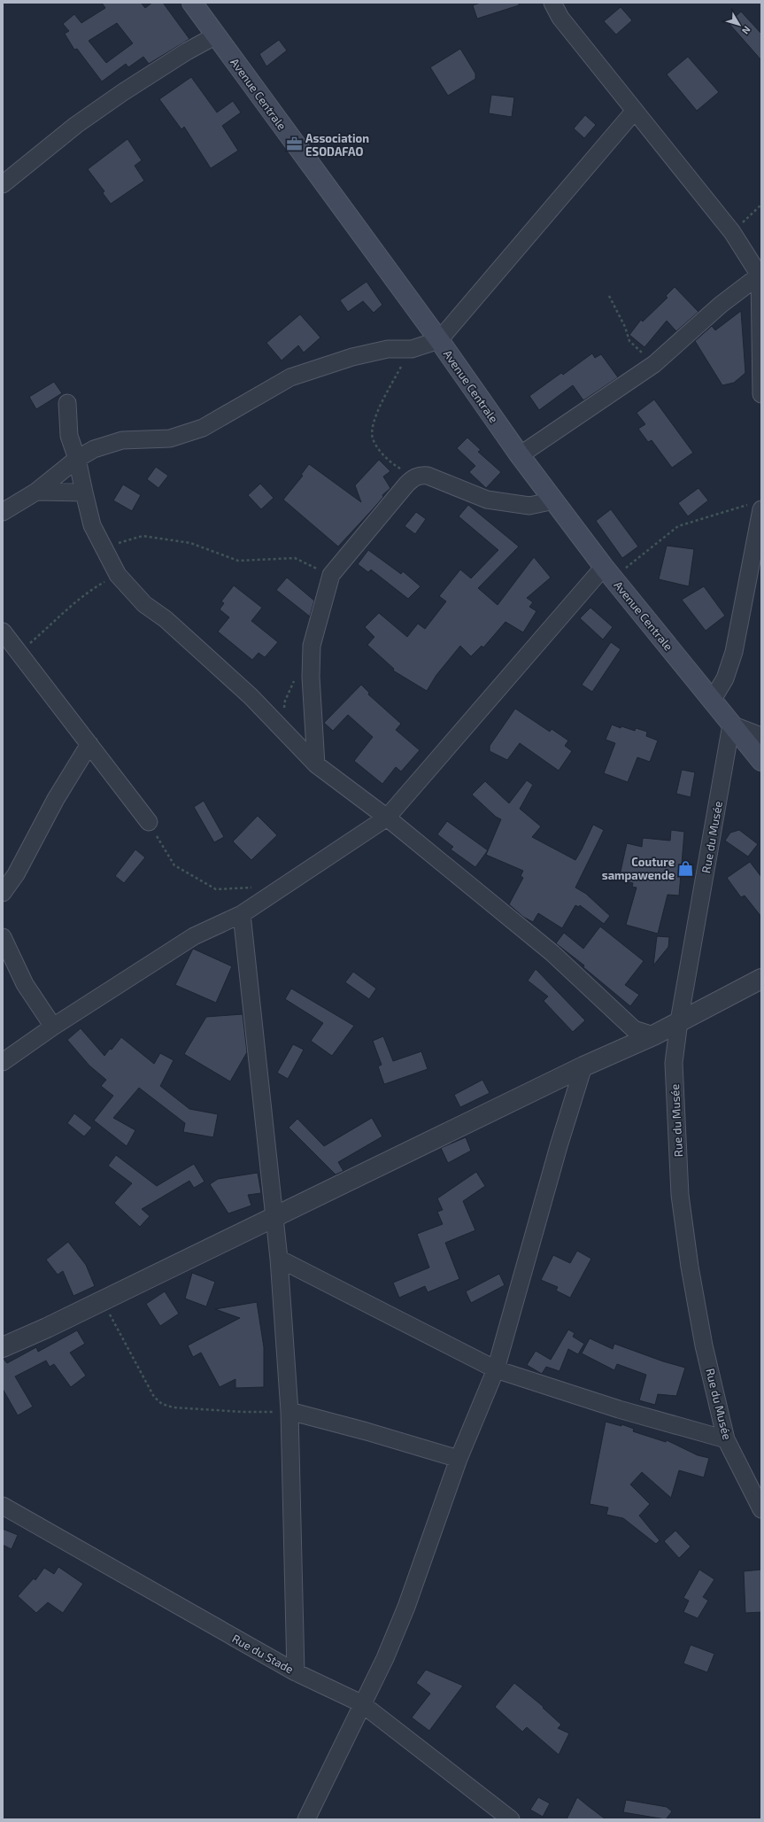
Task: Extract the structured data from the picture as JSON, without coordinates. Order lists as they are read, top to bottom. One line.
{"streets":{"main road":["Avenue Centrale"],"street":["Rue du Musée","Rue du Stade"]},"crossings":[["Avenue Centrale","Rue du Musée"]],"places":{"office":["Association ESODAFAO"],"shop":["Couture sampawende"]},"north":"bottom right"}
